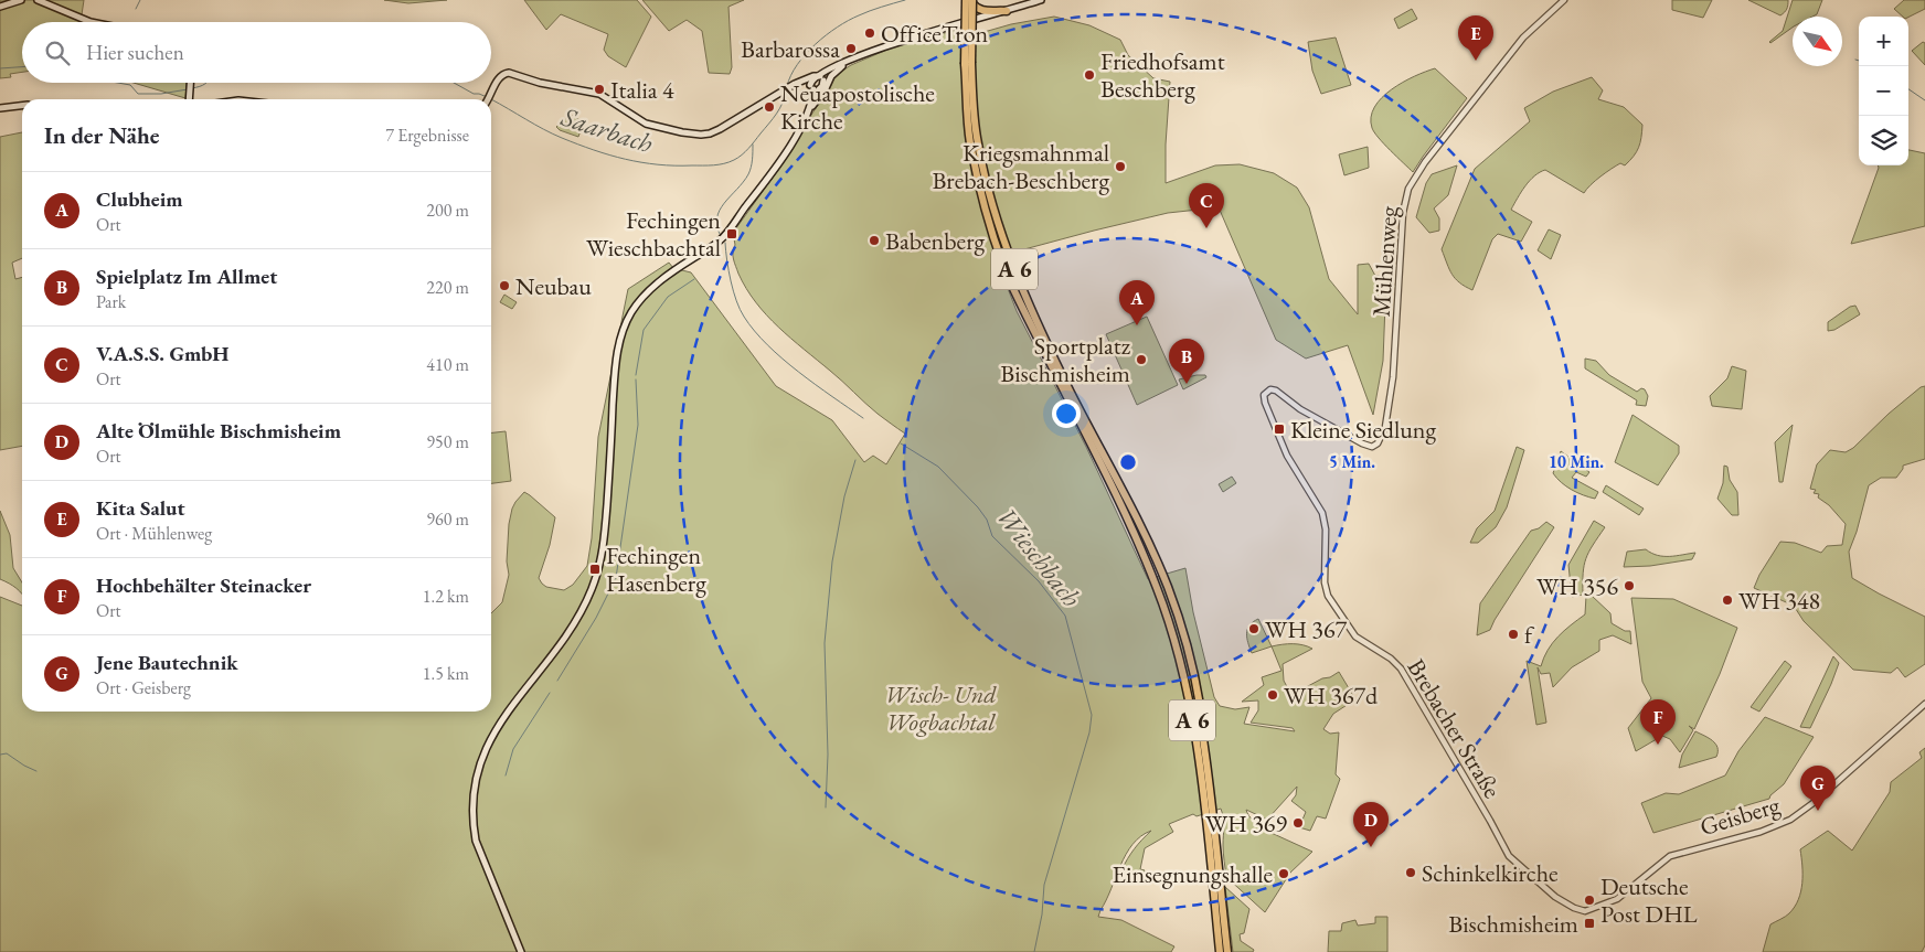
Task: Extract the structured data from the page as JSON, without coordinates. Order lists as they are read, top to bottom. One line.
{"streets":{"highway":["A 6"],"street":["Mühlenweg","Brebacher Straße","Geisberg"]},"crossings":[["Mühlenweg","Brebacher Straße"],["Brebacher Straße","Geisberg"]],"water":["Saarbach","Wieschbach"],"parks":["Wisch- Und Wogbachtal"],"places":{"other":["OfficeTron","Barbarossa","Friedhofsamt Beschberg","Italia 4","Neuapostolische Kirche","Kriegsmahnmal Brebach-Beschberg","Babenberg","Neubau","Sportplatz Bischmisheim","WH 356","WH 348","WH 367","f","WH 367d","WH 369","Schinkelkirche","Einsegnungshalle","Deutsche Post DHL"],"transit":["Fechingen Wieschbachtal","Kleine Siedlung","Fechingen Hasenberg","Bischmisheim"]},"north":"bottom right","page":{"pins":["E","C","A","B","F","G","D"],"map_buttons":["+","−"],"search":"Hier suchen","heading":["In der Nähe","7 Ergebnisse"],"list":[{"mark":"A","name":"Clubheim","note":"Ort","value":"200 m"},{"mark":"B","name":"Spielplatz Im Allmet","note":"Park","value":"220 m"},{"mark":"C","name":"V.A.S.S. GmbH","note":"Ort","value":"410 m"},{"mark":"D","name":"Alte Ölmühle Bischmisheim","note":"Ort","value":"950 m"},{"mark":"E","name":"Kita Salut","note":"Ort · Mühlenweg","value":"960 m"},{"mark":"F","name":"Hochbehälter Steinacker","note":"Ort","value":"1.2 km"},{"mark":"G","name":"Jene Bautechnik","note":"Ort · Geisberg","value":"1.5 km"}]},"rings":["5 Min.","10 Min."]}
